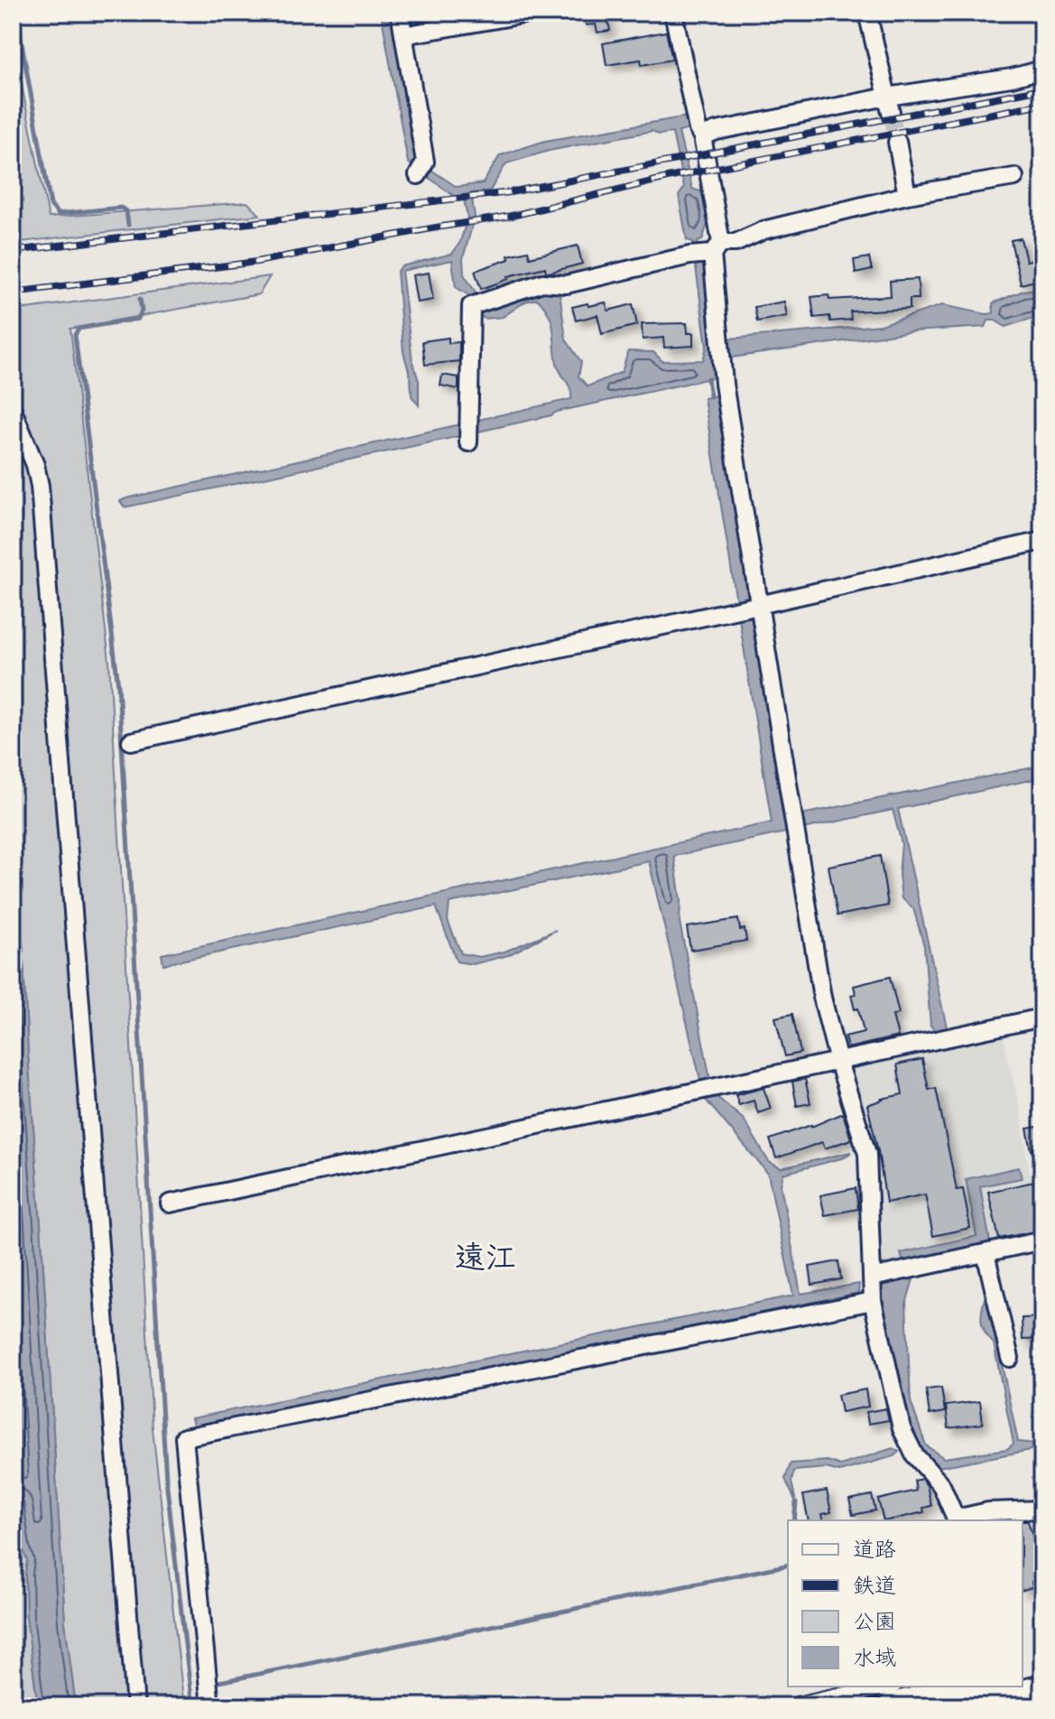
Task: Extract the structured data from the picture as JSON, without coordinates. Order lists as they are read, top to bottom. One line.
{"districts":["遠江"],"legend":["道路","鉄道","公園","水域"]}
